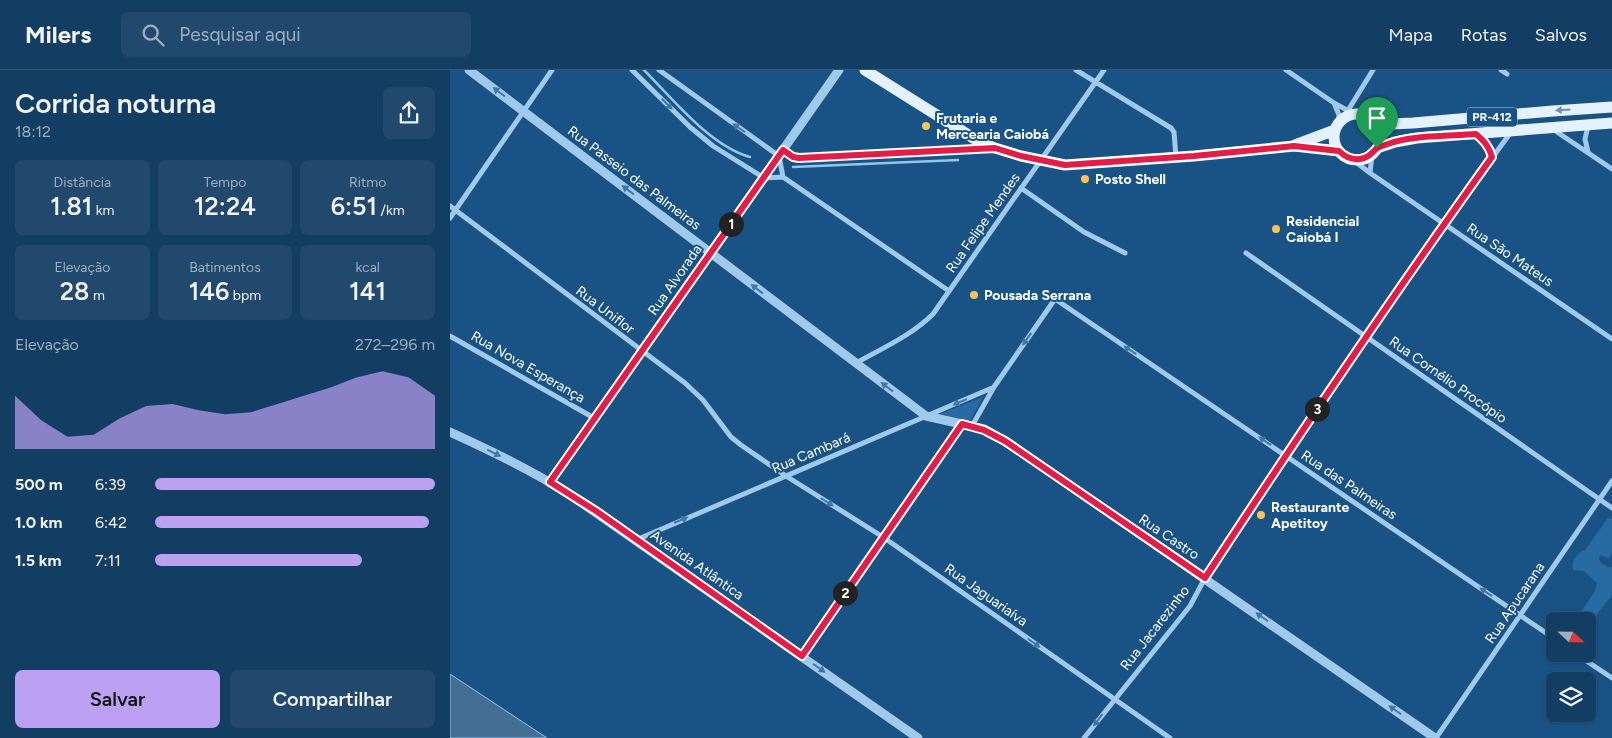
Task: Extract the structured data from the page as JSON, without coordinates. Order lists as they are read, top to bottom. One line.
{"streets":{"main road":["PR-412"],"street":["Rua Passeio das Palmeiras","Rua Felipe Mendes","Rua São Mateus","Rua Alvorada","Rua Uniflor","Rua Nova Esperança","Rua Cornélio Procópio","Rua Cambará","Rua das Palmeiras","Rua Castro","Avenida Atlântica","Rua Jaguariaíva","Rua Apucarana","Rua Jacarezinho"]},"crossings":[["PR-412","Rua São Mateus"],["PR-412","Rua Jacarezinho"],["Rua Passeio das Palmeiras","Rua Felipe Mendes"],["Rua Passeio das Palmeiras","Rua Alvorada"],["Rua Passeio das Palmeiras","Rua Cambará"],["Rua Passeio das Palmeiras","Rua Castro"],["Rua São Mateus","Rua Jacarezinho"],["Rua Alvorada","Rua Uniflor"],["Rua Alvorada","Rua Nova Esperança"],["Rua Alvorada","Avenida Atlântica"],["Rua Uniflor","Rua Cambará"],["Rua Uniflor","Rua Jaguariaíva"],["Rua Cornélio Procópio","Rua Apucarana"],["Rua Cornélio Procópio","Rua Jacarezinho"],["Rua Cambará","Rua das Palmeiras"],["Rua Cambará","Rua Castro"],["Rua Cambará","Avenida Atlântica"],["Rua Cambará","Rua Jaguariaíva"],["Rua das Palmeiras","Rua Apucarana"],["Rua das Palmeiras","Rua Jacarezinho"],["Rua Castro","Rua Apucarana"],["Rua Castro","Rua Jacarezinho"],["Rua Jaguariaíva","Rua Jacarezinho"]],"one_way":["Rua Passeio das Palmeiras","Rua das Palmeiras","Rua Castro","Avenida Atlântica","Rua Jaguariaíva"],"places":["Frutaria e Mercearia Caiobá","Posto Shell","Residencial Caiobá I","Pousada Serrana","Restaurante Apetitoy"],"north":"right","page":{"header":"Milers","search":"Pesquisar aqui","nav":["Mapa","Rotas","Salvos"],"heading":["Corrida noturna","18:12"],"stats":[["Distância","1.81 km"],["Tempo","12:24"],["Ritmo","6:51 /km"],["Elevação","28 m"],["Batimentos","146 bpm"],["kcal","141"]],"pins":["1","3","2"],"chart":["Elevação","272–296 m"],"list":[{"name":"500 m","note":"6:39"},{"name":"1.0 km","note":"6:42"},{"name":"1.5 km","note":"7:11"}],"buttons":["Salvar","Compartilhar"]}}
